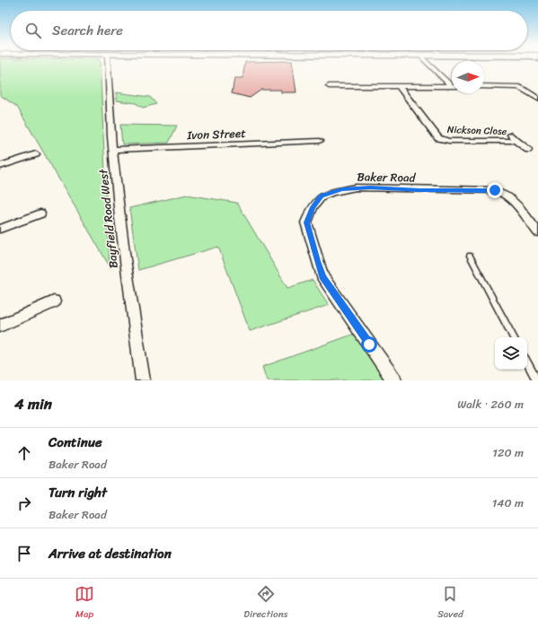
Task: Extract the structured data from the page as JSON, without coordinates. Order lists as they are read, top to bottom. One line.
{"streets":{"street":["Nickson Close","Ivon Street","Baker Road","Bayfield Road West"]},"crossings":[["Ivon Street","Bayfield Road West"]],"north":"right","page":{"search":"Search here","heading":["4 min","Walk · 260 m"],"list":[["Continue","Baker Road","120 m"],["Turn right","Baker Road","140 m"],"Arrive at destination"],"nav":["Map","Directions","Saved"]}}
